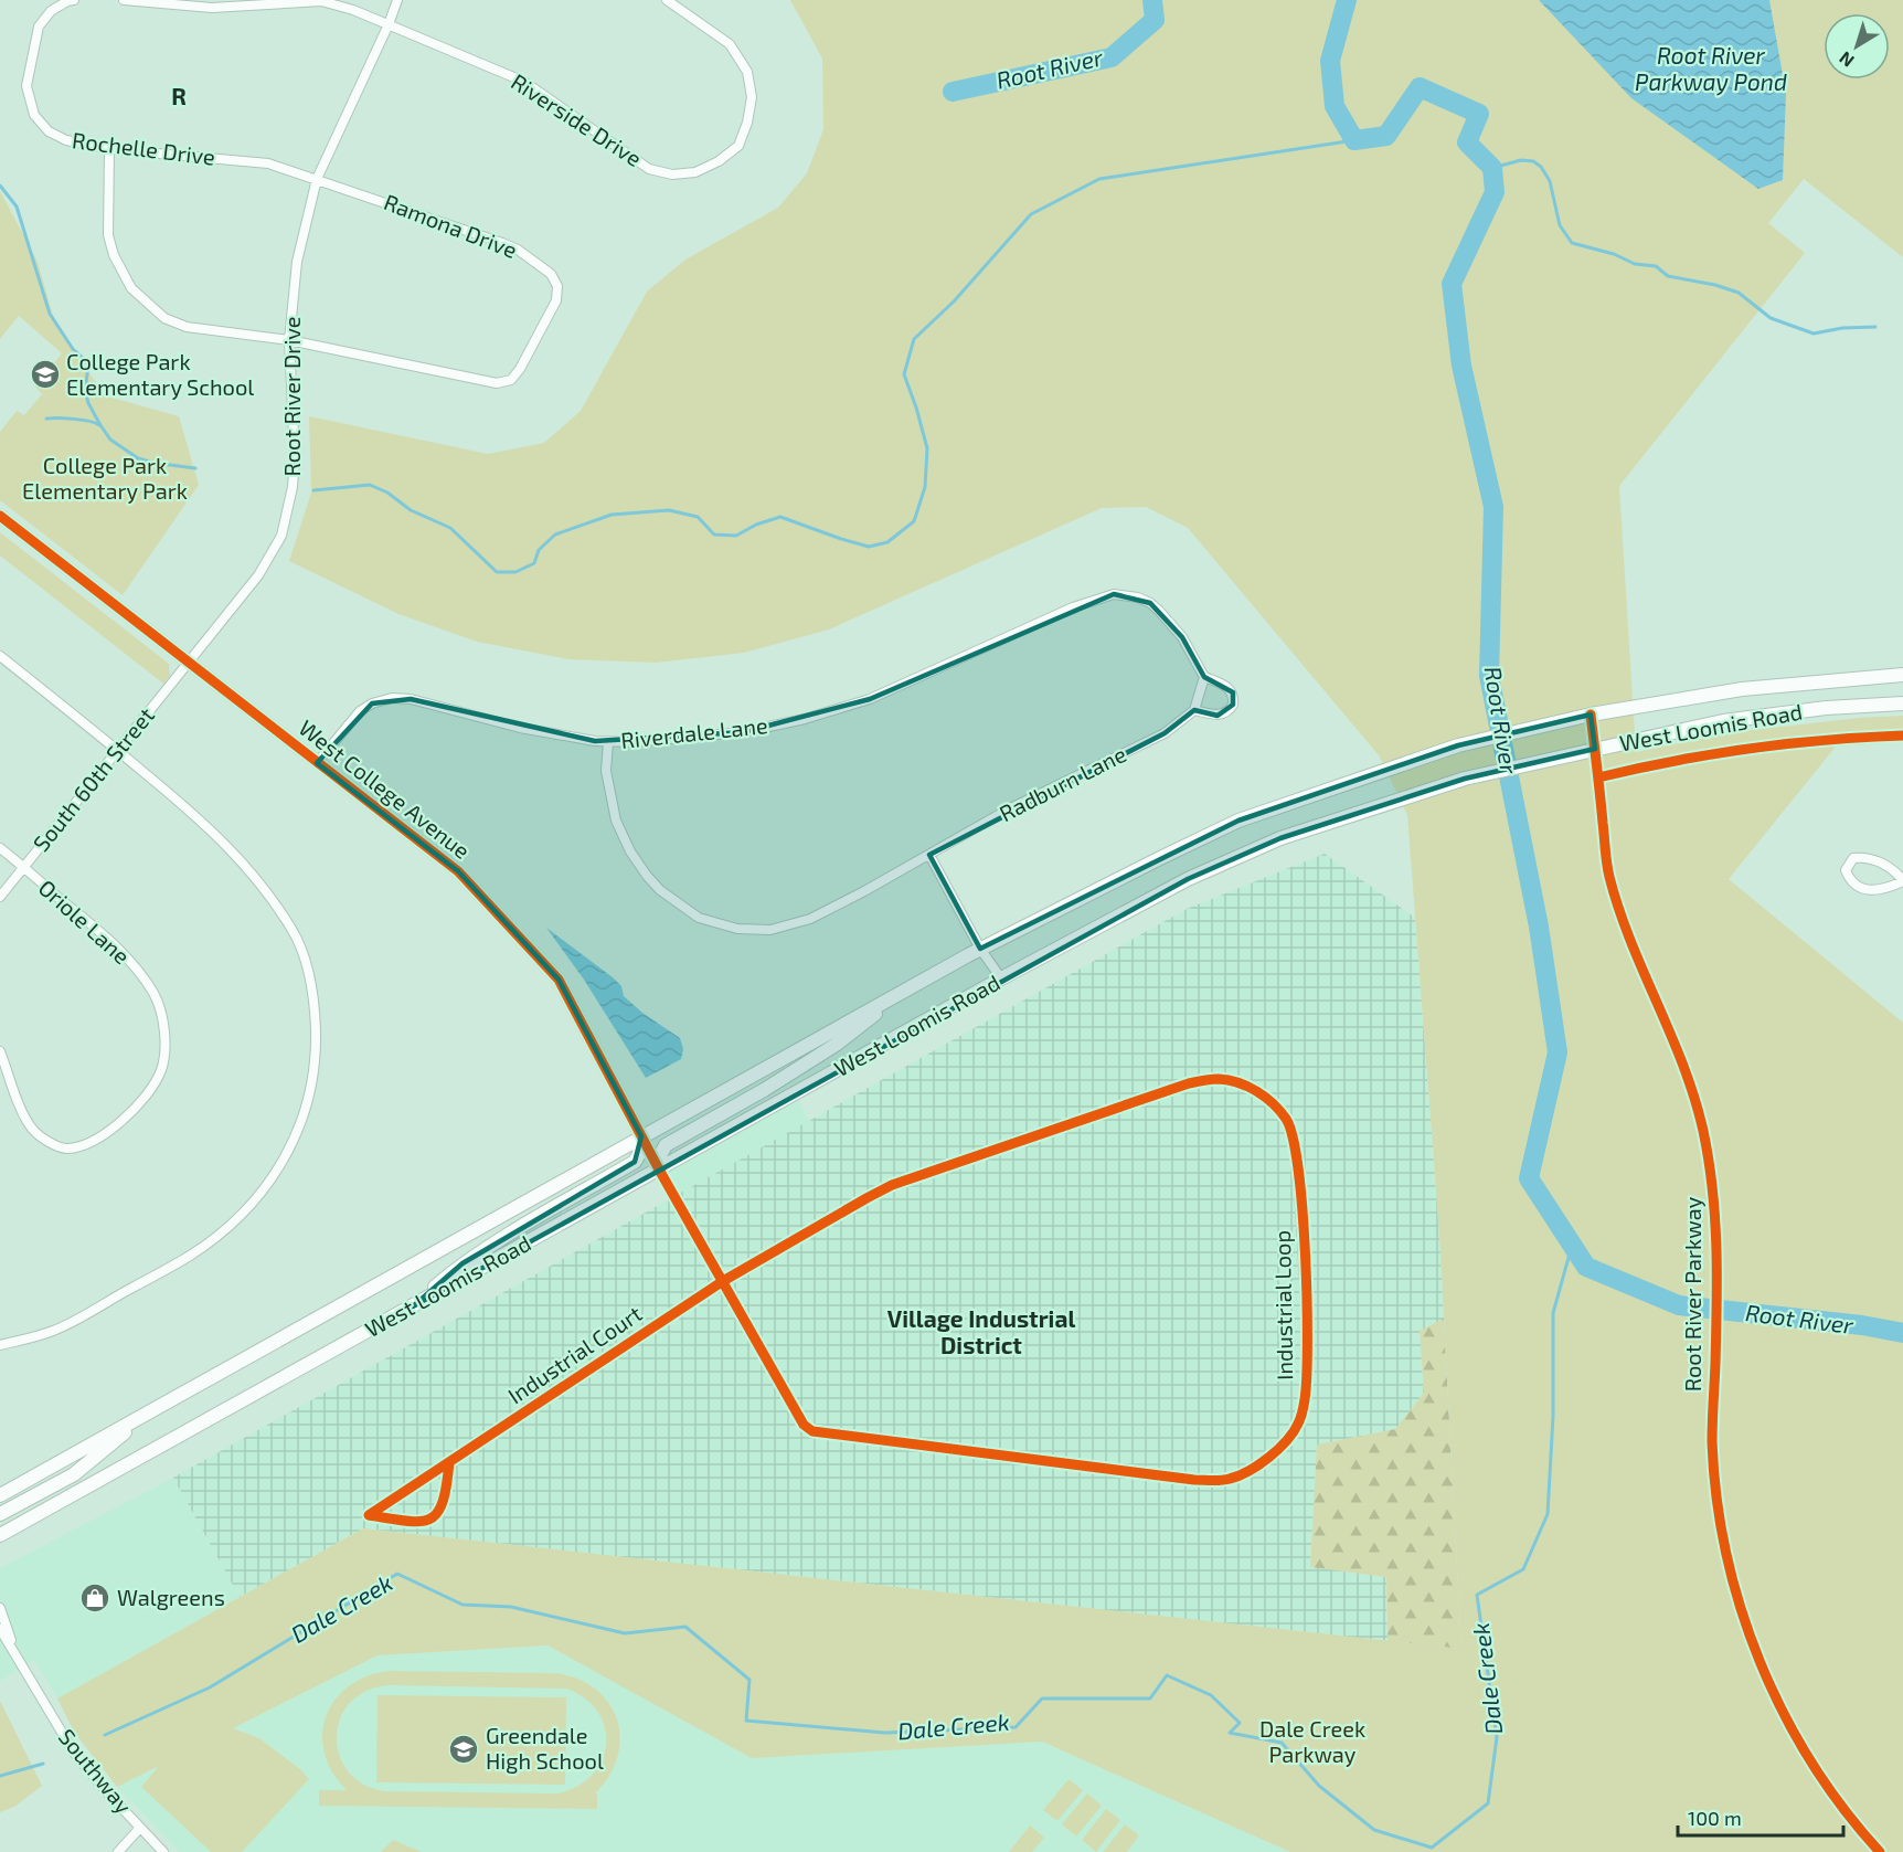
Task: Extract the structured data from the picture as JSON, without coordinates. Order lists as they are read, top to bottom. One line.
{"streets":{"main road":["West Loomis Road"],"street":["Riverside Drive","Rochelle Drive","Ramona Drive","Root River Drive","Riverdale Lane","South 60th Street","Radburn Lane","West College Avenue","Oriole Lane","Root River Parkway","Industrial Loop","Industrial Court","Southway"]},"crossings":[["Riverside Drive","Root River Drive"],["Rochelle Drive","Ramona Drive"],["Rochelle Drive","Root River Drive"],["Ramona Drive","Root River Drive"],["Root River Drive","South 60th Street"],["Root River Drive","West College Avenue"],["West Loomis Road","West College Avenue"],["West Loomis Road","Root River Parkway"],["West Loomis Road","Industrial Loop"],["Riverdale Lane","Radburn Lane"],["Riverdale Lane","West College Avenue"],["South 60th Street","West College Avenue"],["South 60th Street","Oriole Lane"],["West College Avenue","Industrial Loop"],["Industrial Loop","Industrial Court"]],"districts":["R","Village Industrial District"],"water":["Root River Parkway Pond","Root River","Dale Creek"],"parks":["College Park Elementary Park","Dale Creek Parkway"],"places":{"school or university":["College Park Elementary School","Greendale High School"],"shop":["Walgreens"]},"scale_bar":"100 m","north":"bottom left"}
